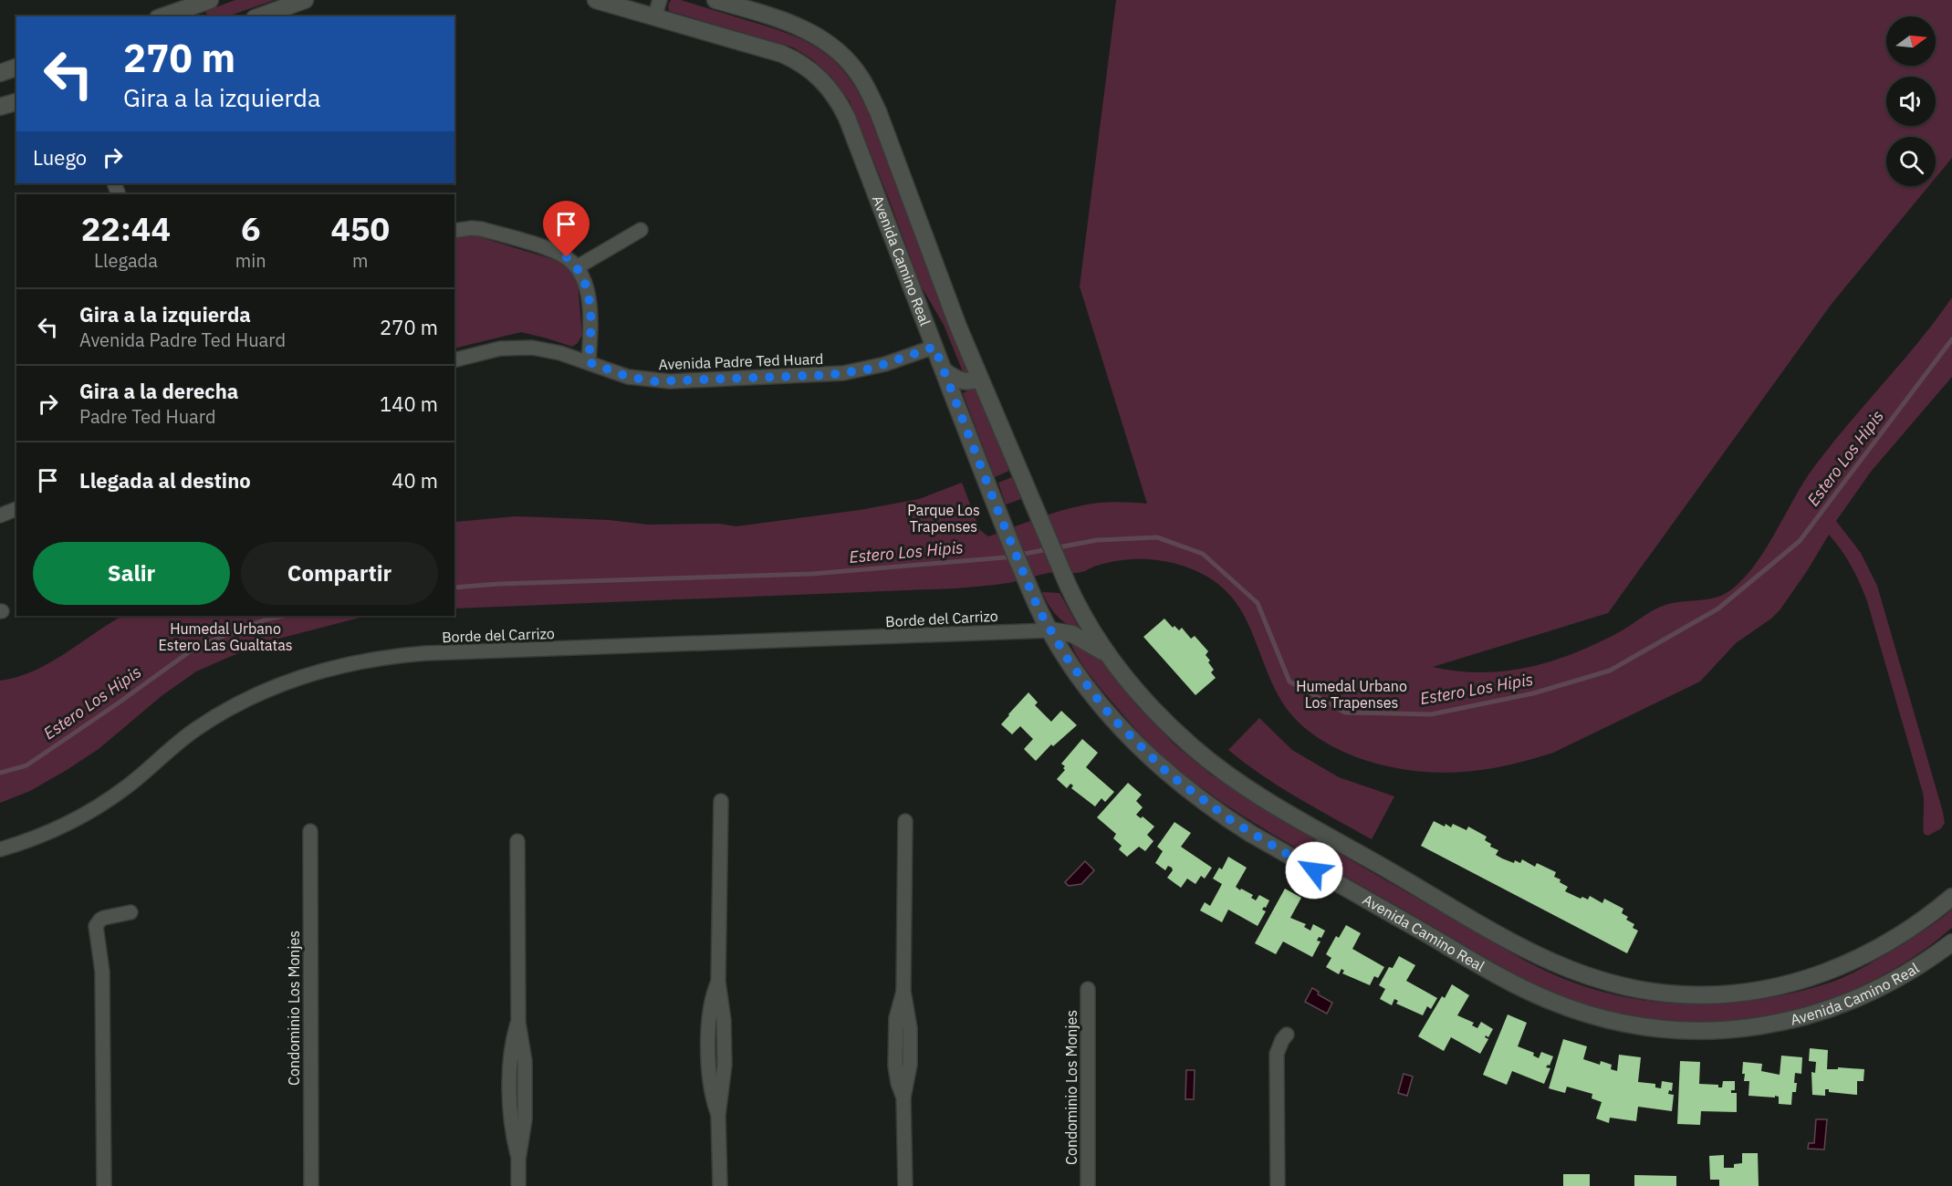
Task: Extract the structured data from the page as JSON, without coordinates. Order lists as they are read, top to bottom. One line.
{"streets":{"main road":["Avenida Camino Real"],"street":["Avenida Padre Ted Huard","Borde del Carrizo","Condominio Los Monjes"]},"crossings":[["Avenida Camino Real","Avenida Padre Ted Huard"],["Avenida Camino Real","Borde del Carrizo"]],"water":["Estero Los Hipis"],"parks":["Parque Los Trapenses","Humedal Urbano Estero Las Gualtatas","Humedal Urbano Los Trapenses"],"north":"right","page":{"turn":["270 m","Gira a la izquierda"],"then":"Luego","eta":["22:44","Llegada","6","min","450","m"],"list":[{"name":"Gira a la izquierda","note":"Avenida Padre Ted Huard","value":"270 m"},{"name":"Gira a la derecha","note":"Padre Ted Huard","value":"140 m"},{"name":"Llegada al destino","value":"40 m"}],"buttons":["Salir","Compartir"]}}
